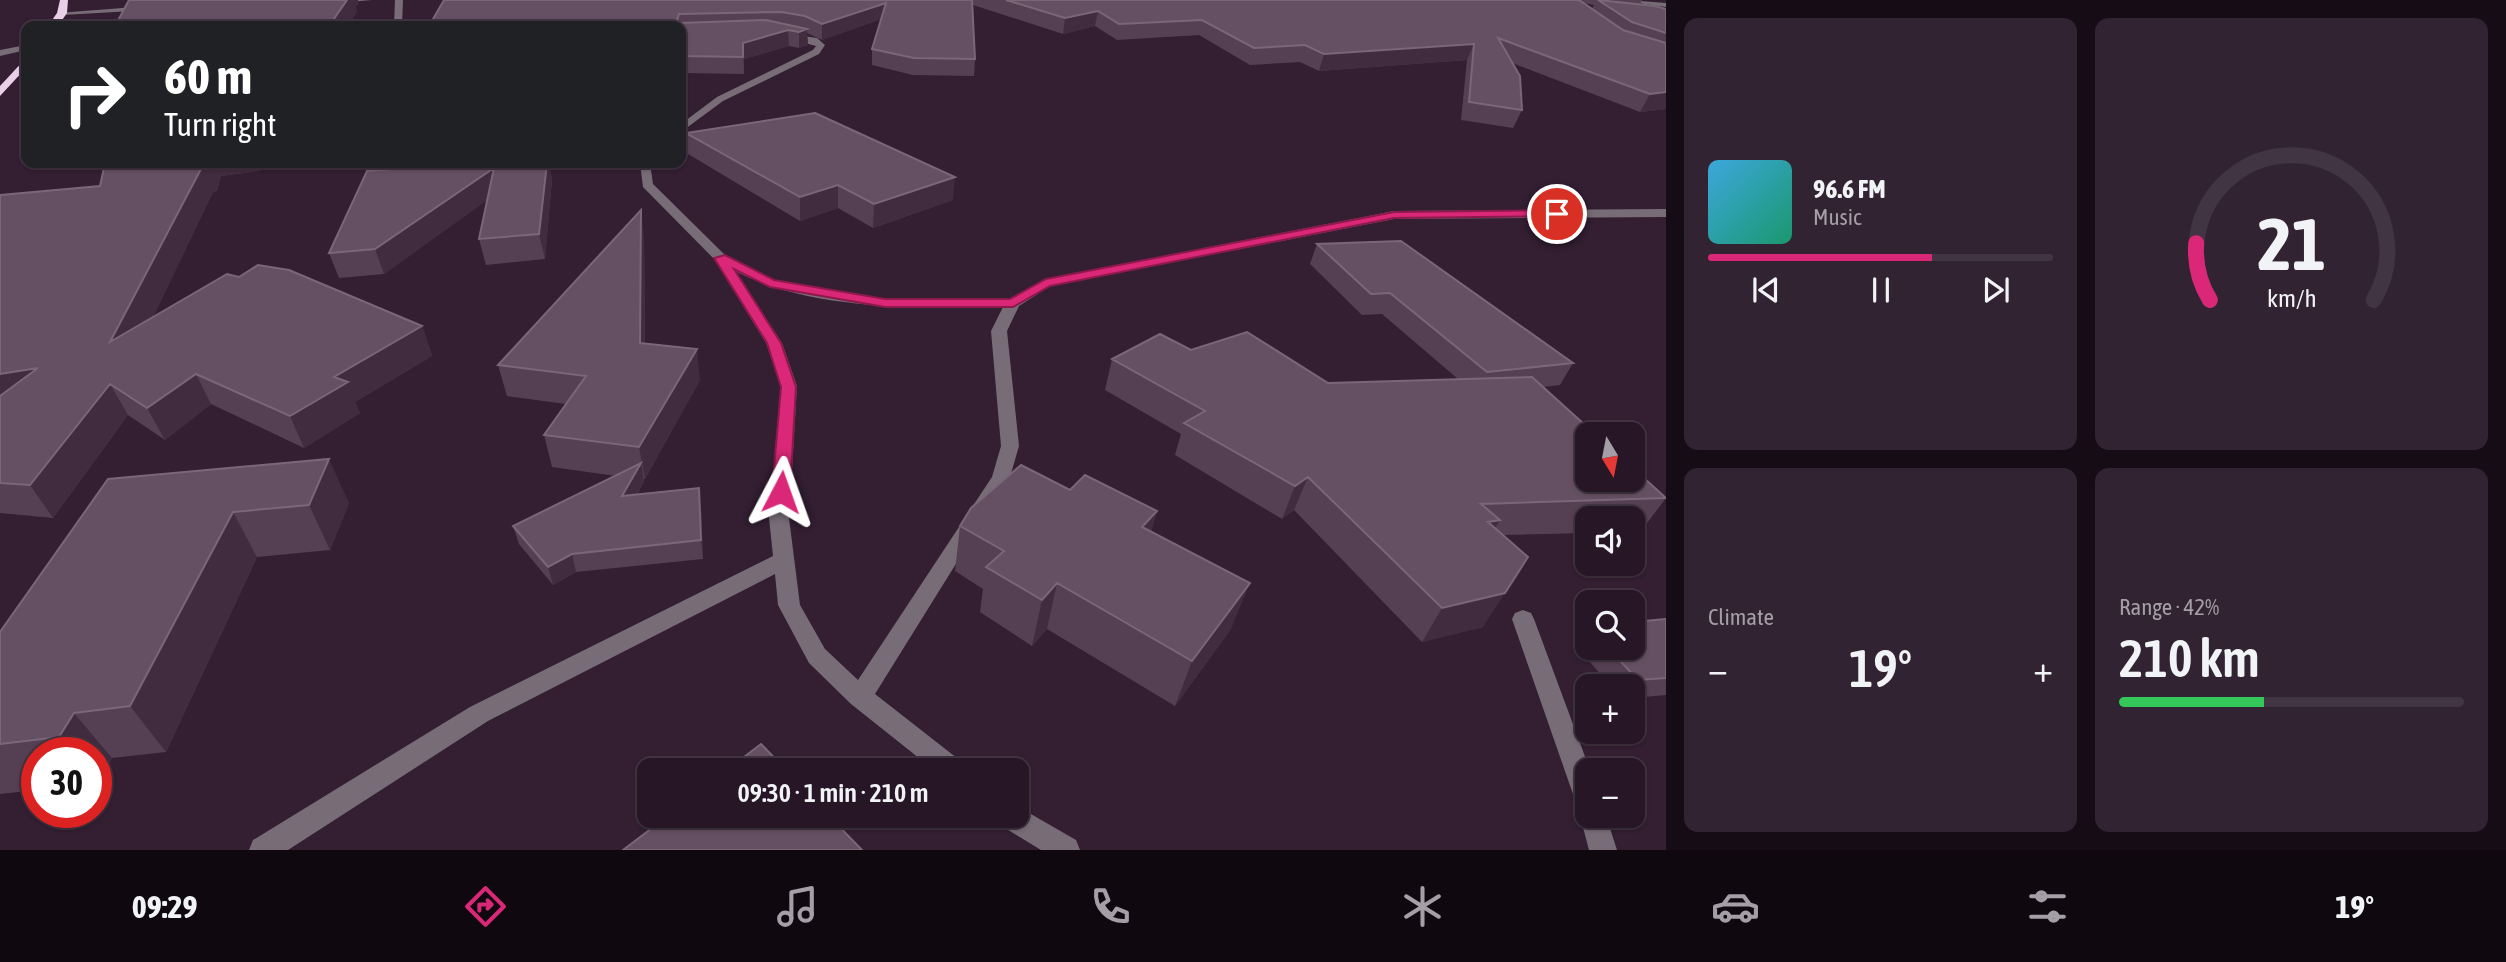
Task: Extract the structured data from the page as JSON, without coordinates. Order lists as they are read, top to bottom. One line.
{"north":"bottom","page":{"turn":["60 m","Turn right"],"song":["96.6 FM","Music"],"map_buttons":["+","−"],"tile":["Climate",["Range · 42%","210 km"]],"heat":["−","19°","+"],"limit":"30","trip":"09:30 · 1 min · 210 m","tabs":["09:29","19°"],"gauge":["21","km/h"]}}
